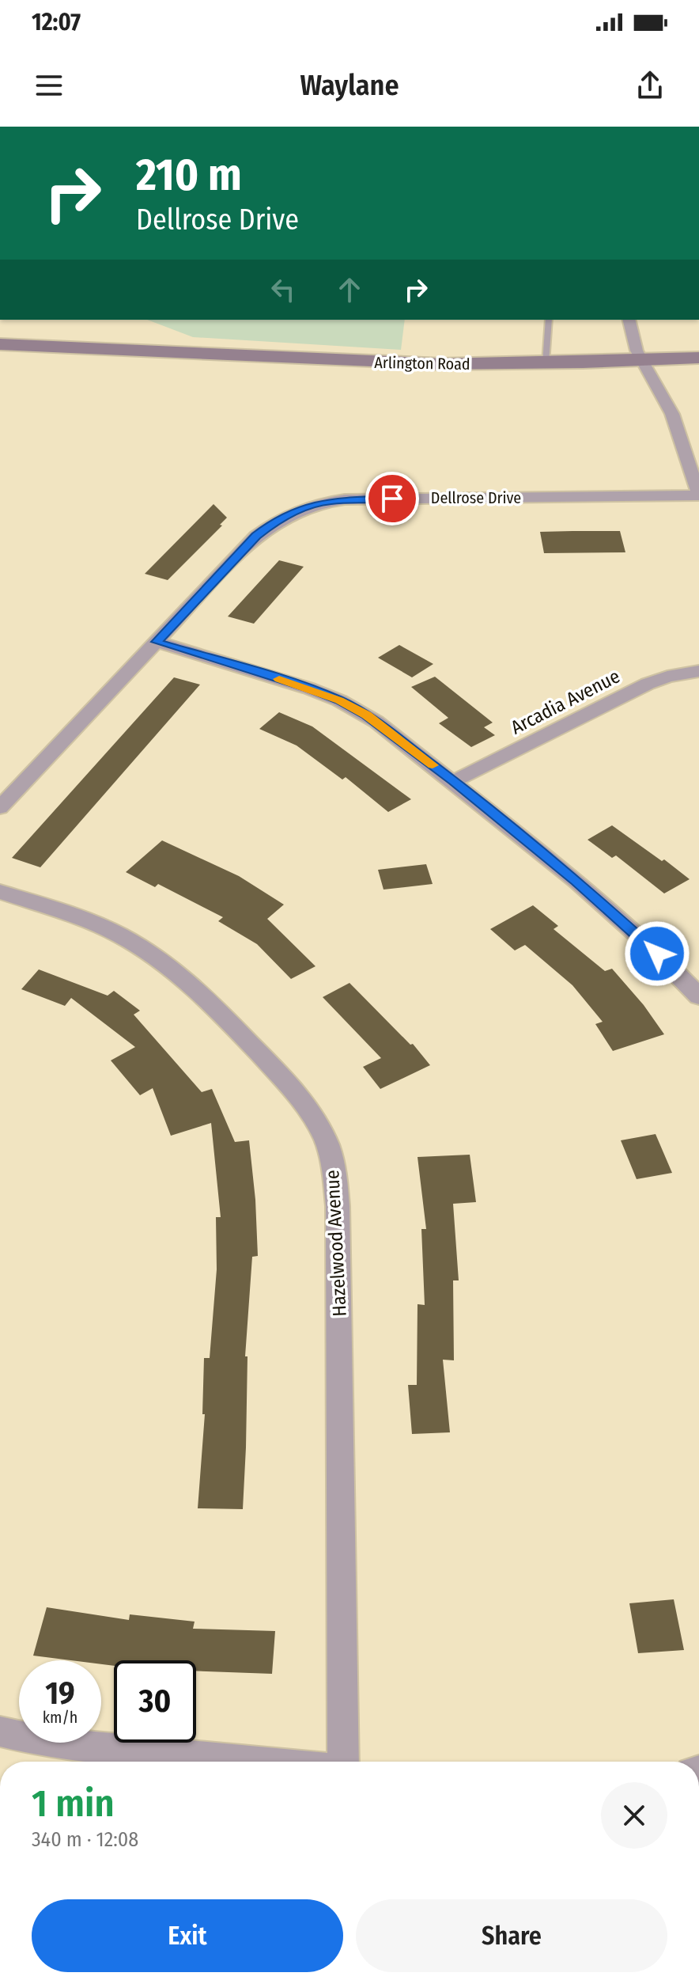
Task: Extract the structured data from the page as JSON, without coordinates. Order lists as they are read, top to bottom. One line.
{"streets":{"main road":["Arlington Road"],"street":["Dellrose Drive","Arcadia Avenue","Hazelwood Avenue"]},"page":{"status":"12:07","header":"Waylane","turn":["210 m","Dellrose Drive"],"speed":"19 km/h","limit":"30","heading":["1 min","340 m · 12:08"],"buttons":["Exit","Share"]}}
